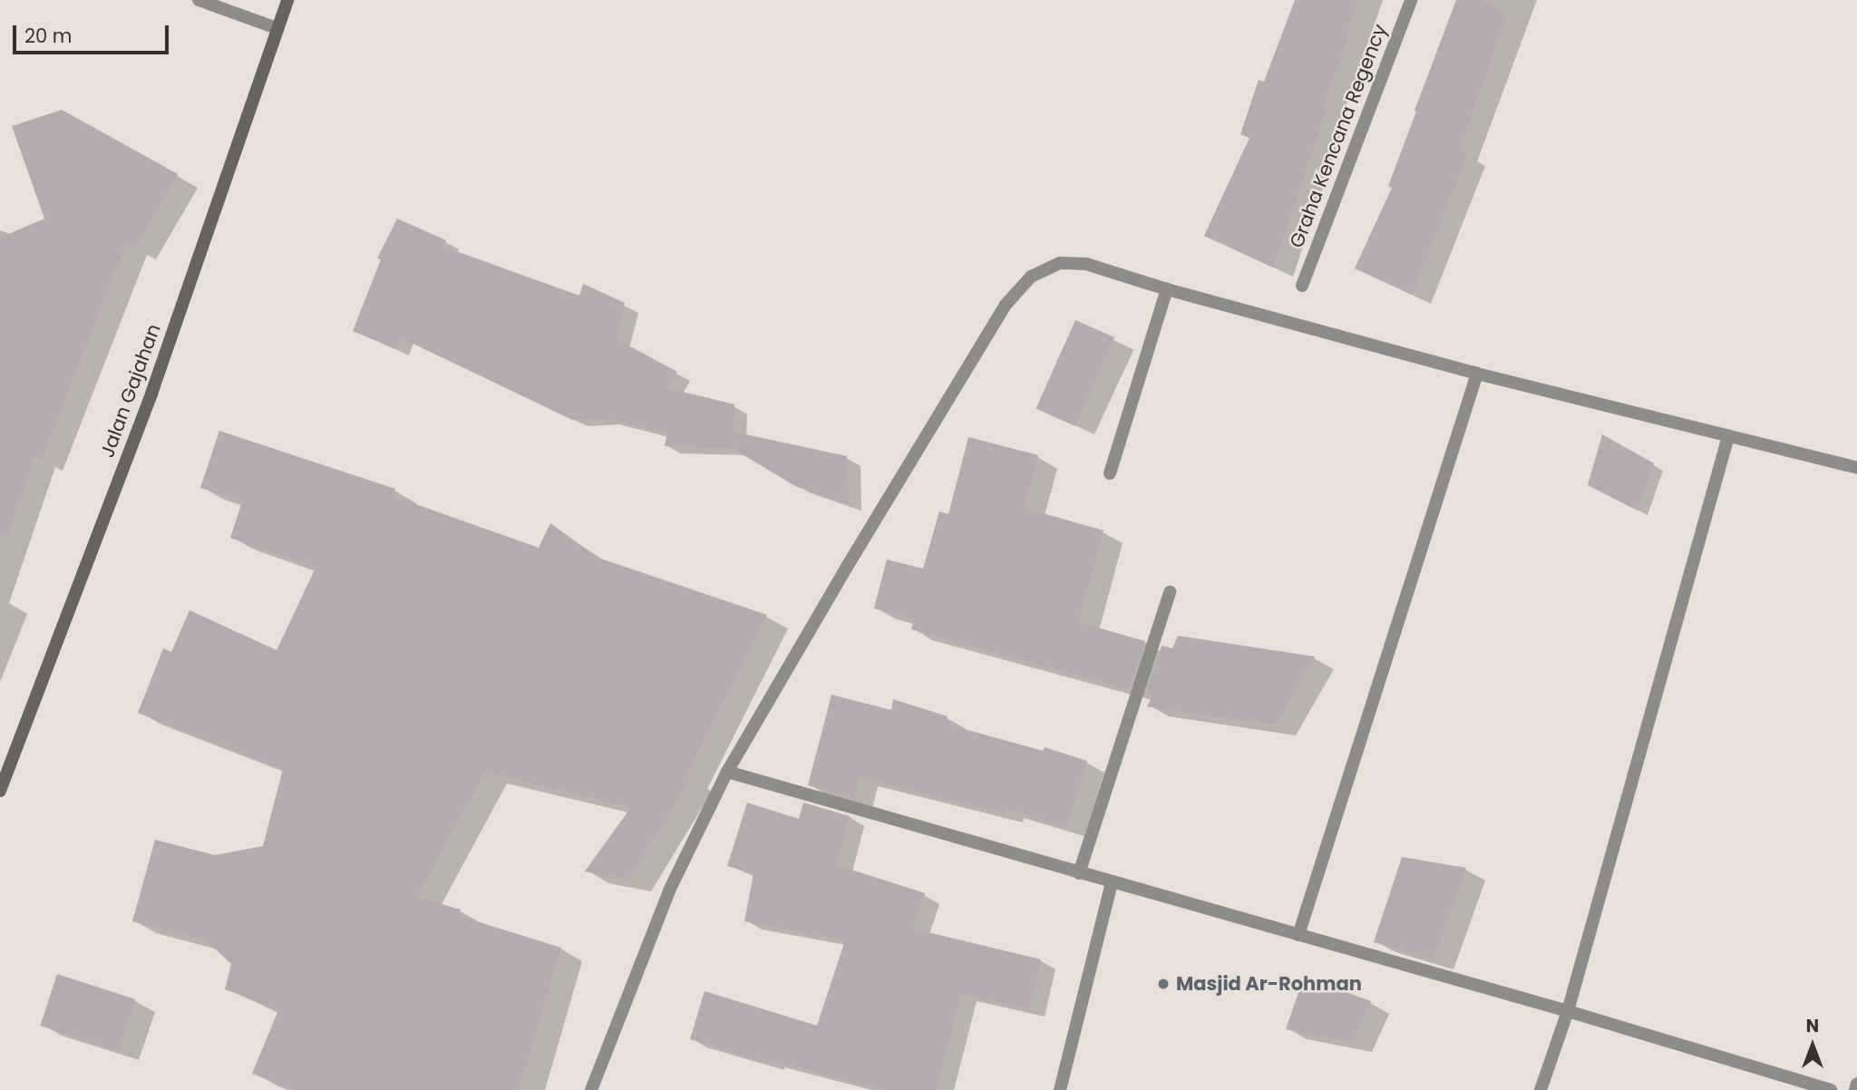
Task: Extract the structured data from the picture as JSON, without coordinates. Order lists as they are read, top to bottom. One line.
{"streets":{"street":["Graha Kencana Regency","Jalan Gajahan"]},"places":["Masjid Ar-Rohman"],"scale_bar":"20 m","north":"top"}
